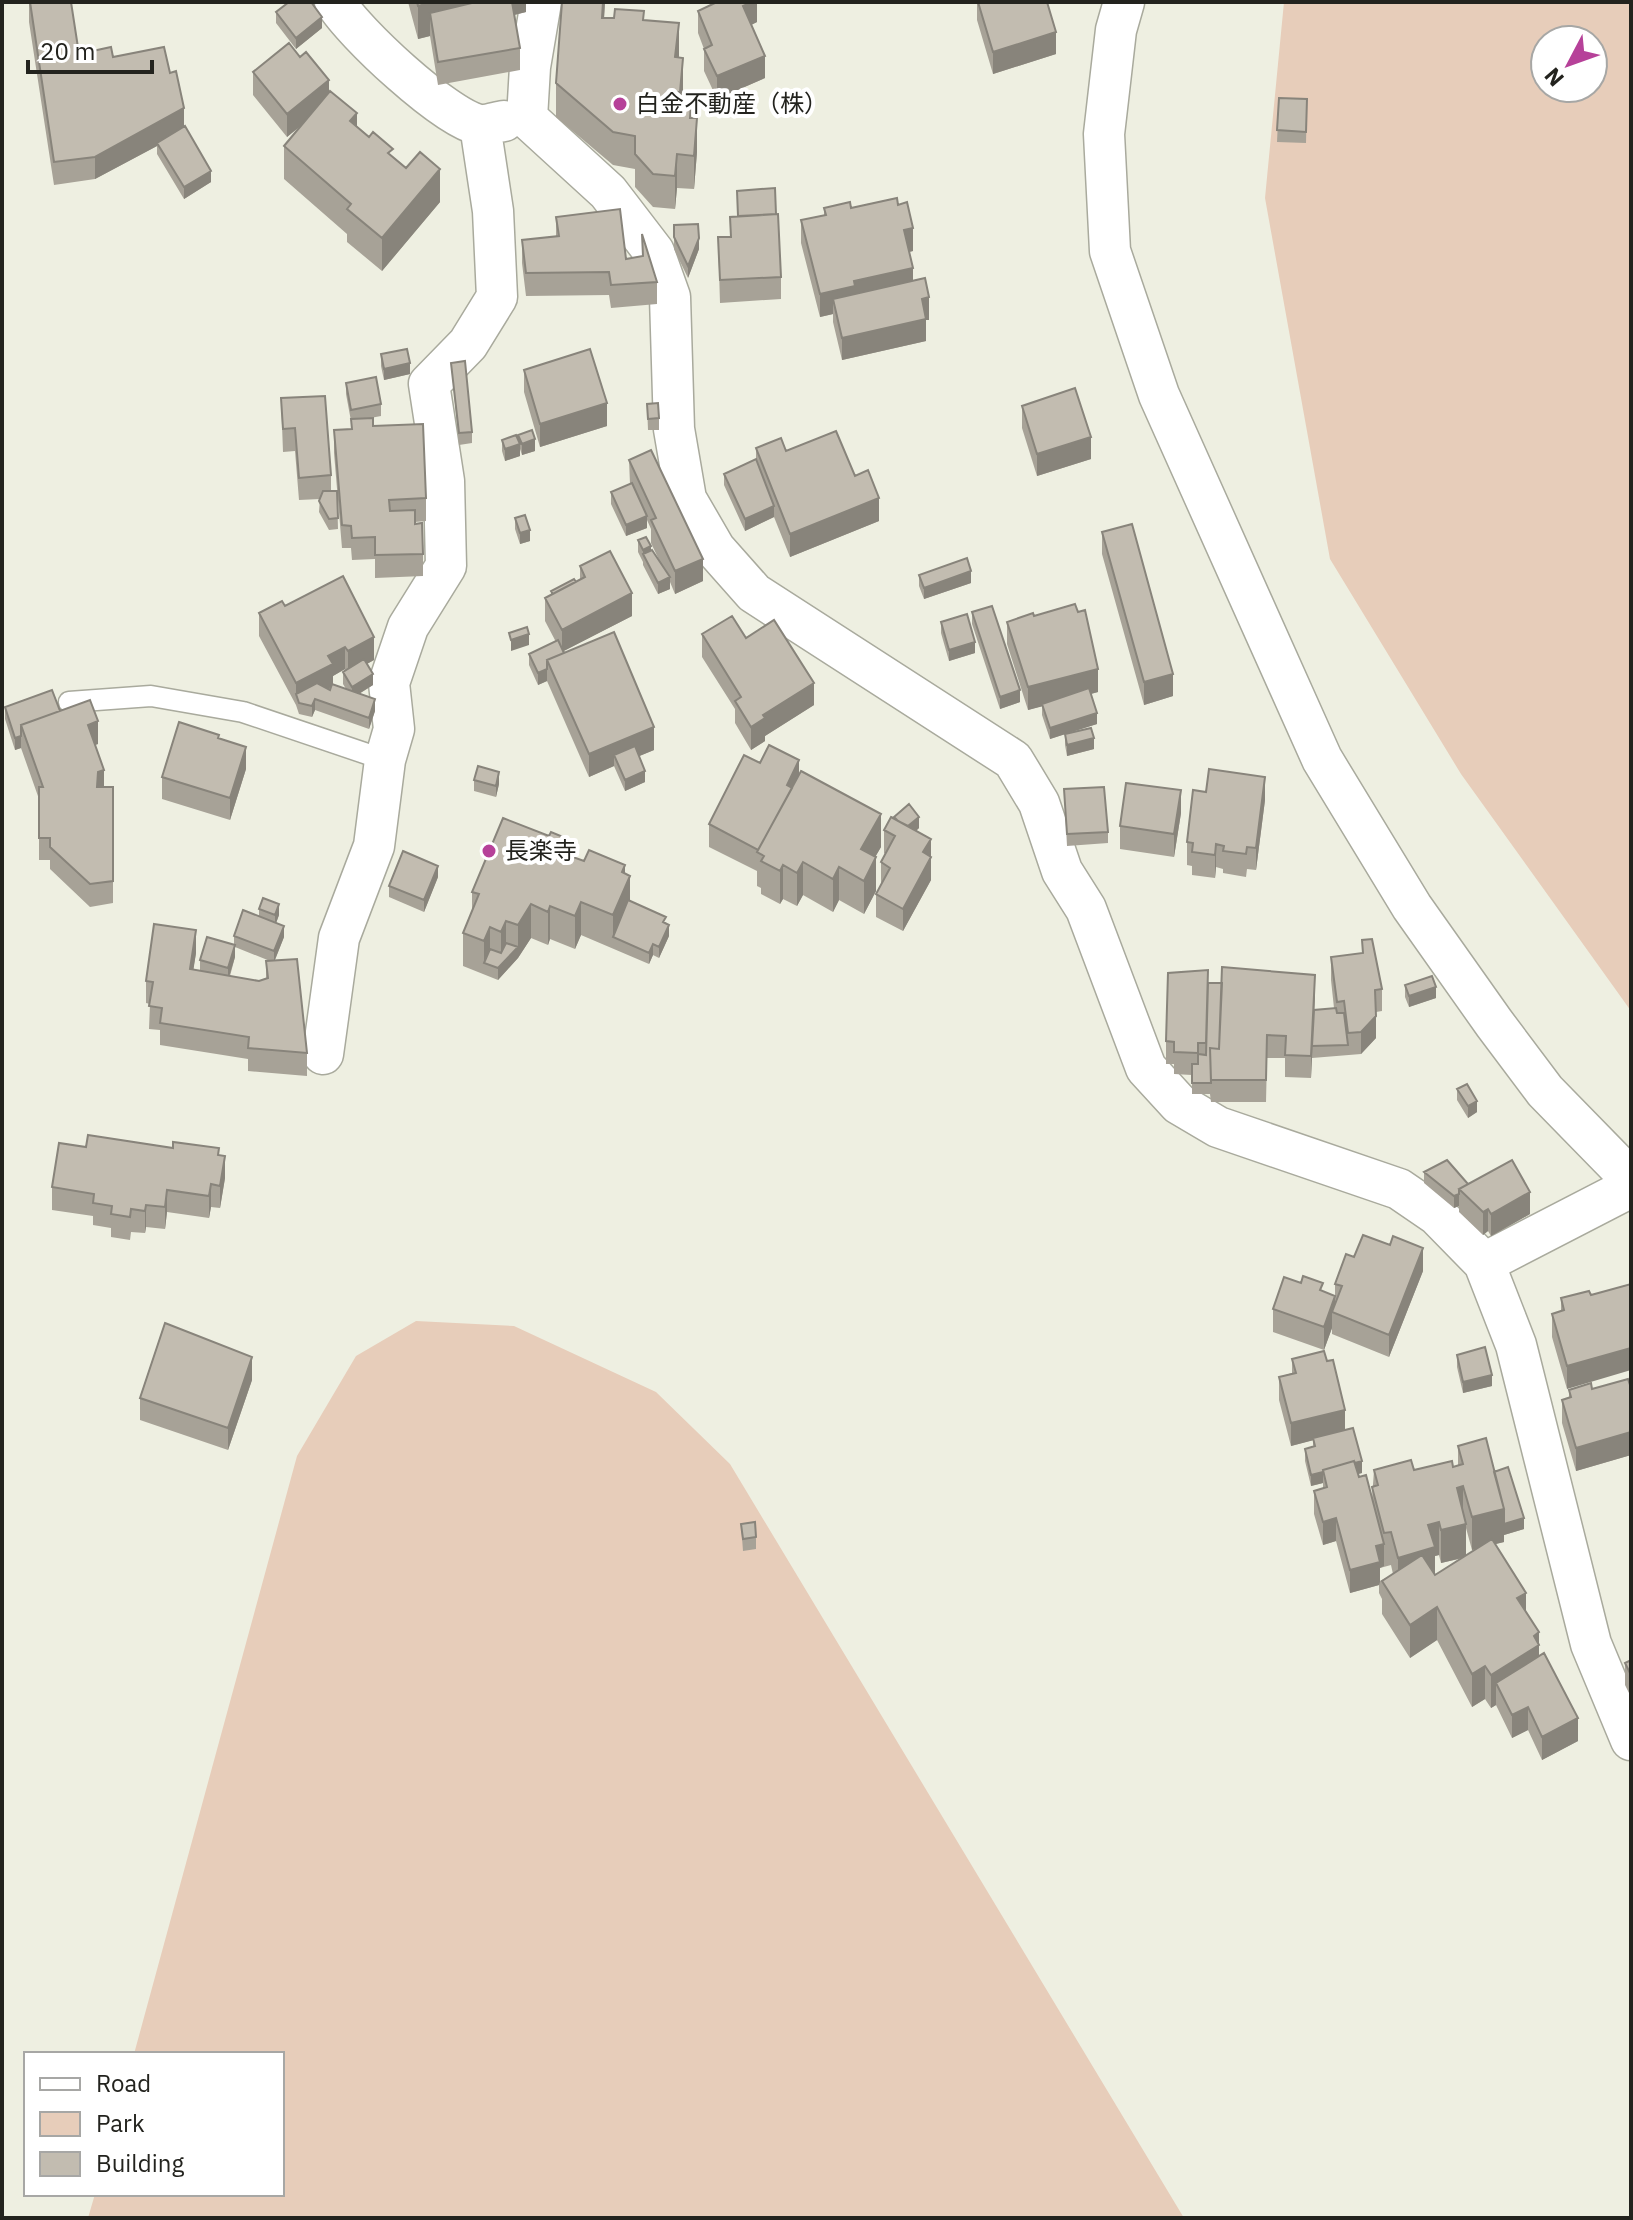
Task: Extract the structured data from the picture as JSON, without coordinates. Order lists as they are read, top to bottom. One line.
{"places":["白金不動産（株）","長楽寺"],"legend":["Road","Park","Building"],"scale_bar":"20 m","north":"bottom left"}
